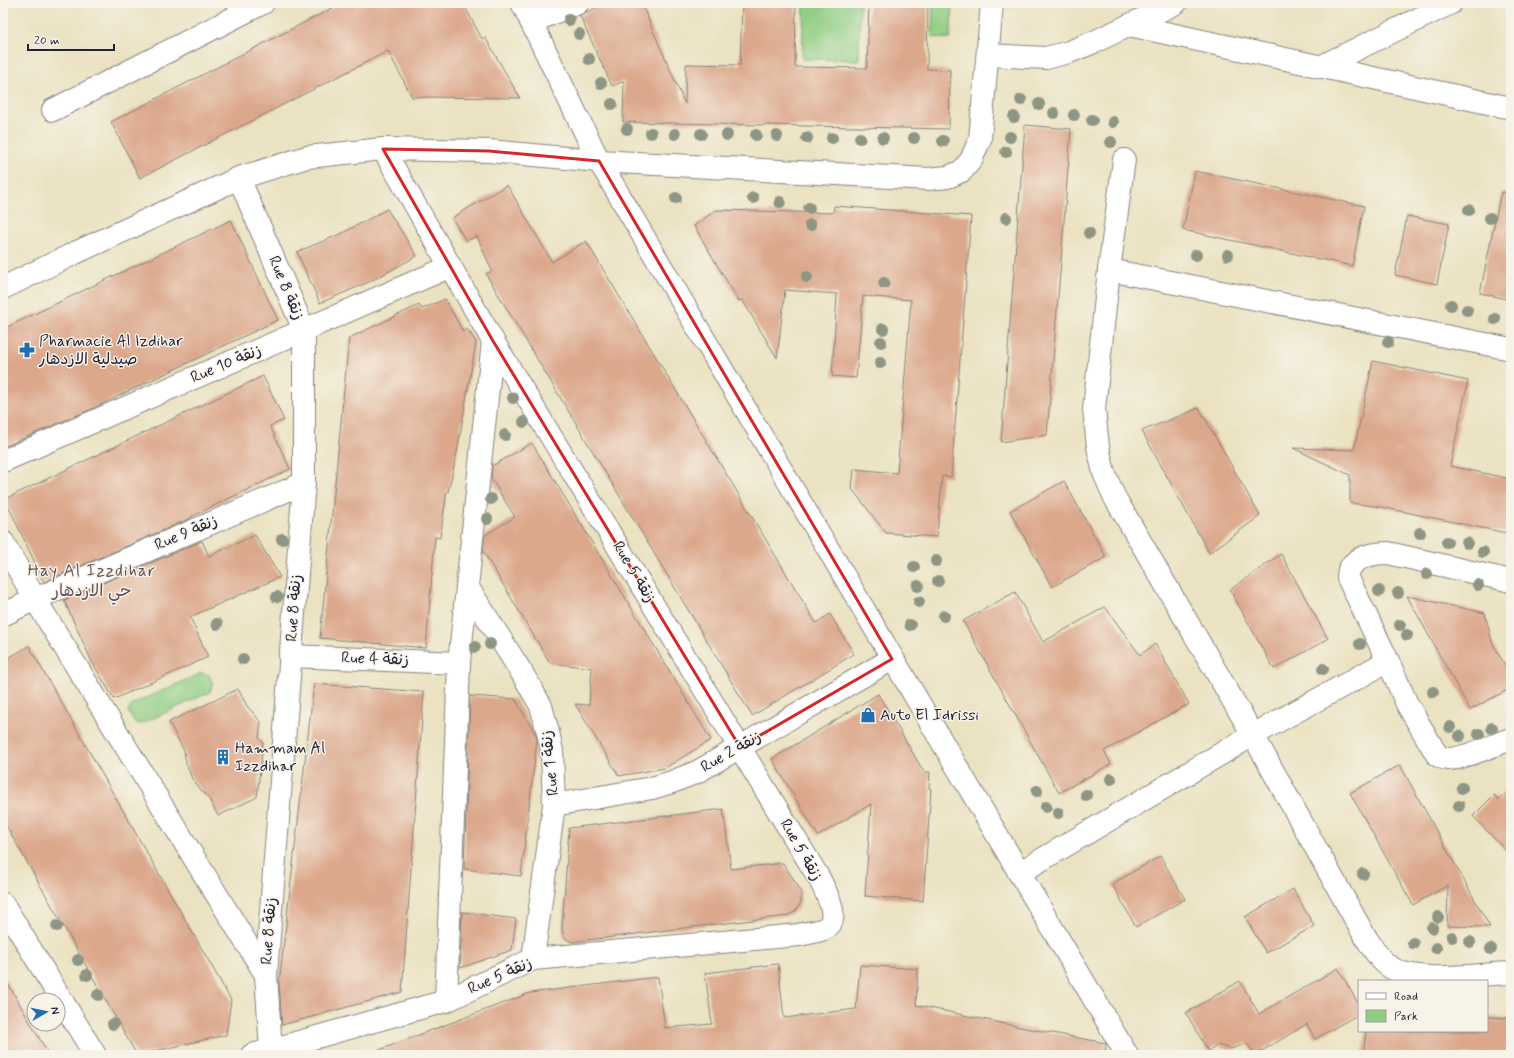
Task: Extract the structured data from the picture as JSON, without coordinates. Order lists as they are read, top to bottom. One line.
{"streets":{"street":["Rue 8 زنقة","Rue 10 زنقة","Rue 9 زنقة","Rue 5 زنقة","Rue 4 زنقة","Rue 2 زنقة","Rue 1 زنقة"]},"crossings":[["Rue 8 زنقة","Rue 10 زنقة"],["Rue 8 زنقة","Rue 9 زنقة"],["Rue 8 زنقة","Rue 5 زنقة"],["Rue 8 زنقة","Rue 4 زنقة"],["Rue 10 زنقة","Rue 5 زنقة"],["Rue 5 زنقة","Rue 2 زنقة"],["Rue 5 زنقة","Rue 1 زنقة"],["Rue 2 زنقة","Rue 1 زنقة"]],"districts":["Hay Al Izzdihar حي الازدهار"],"places":{"pharmacy":["Pharmacie Al Izdihar صيدلية الازدهار"],"shop":["Auto El Idrissi"],"building":["Hammam Al Izzdihar"]},"legend":["Road","Park"],"scale_bar":"20 m","north":"right"}
